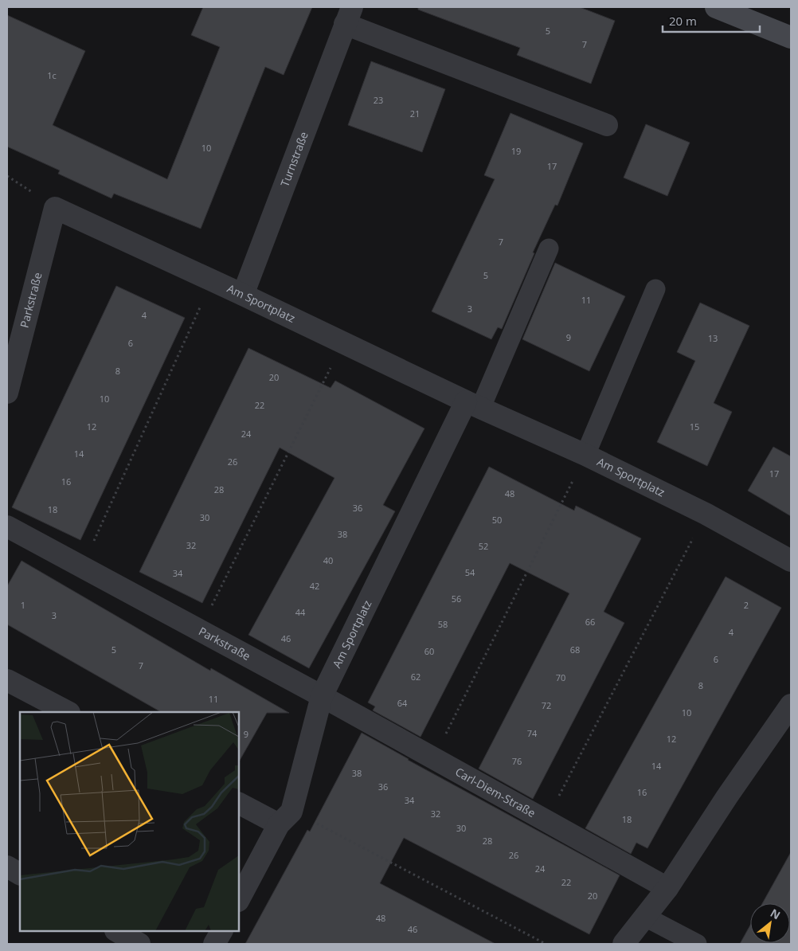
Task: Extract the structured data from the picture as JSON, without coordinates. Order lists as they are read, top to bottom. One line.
{"streets":{"street":["Turnstraße","Parkstraße","Am Sportplatz","Carl-Diem-Straße"]},"crossings":[["Turnstraße","Am Sportplatz"],["Parkstraße","Am Sportplatz"],["Parkstraße","Carl-Diem-Straße"],["Am Sportplatz","Carl-Diem-Straße"]],"house_numbers":["5","7","1c","23","21","10","19","17","7","5","11","3","4","9","13","6","8","20","10","22","12","15","24","14","26","17","16","28","48","36","18","30","50","38","32","52","40","54","34","42","56","1","2","44","3","66","58","4","46","5","68","60","6","7","62","70","8","11","64","72","10","74","9","12","76","14","38","36","16","34","32","18","30","28","26","24","22","20","48","46"],"scale_bar":"20 m","north":"top right"}
